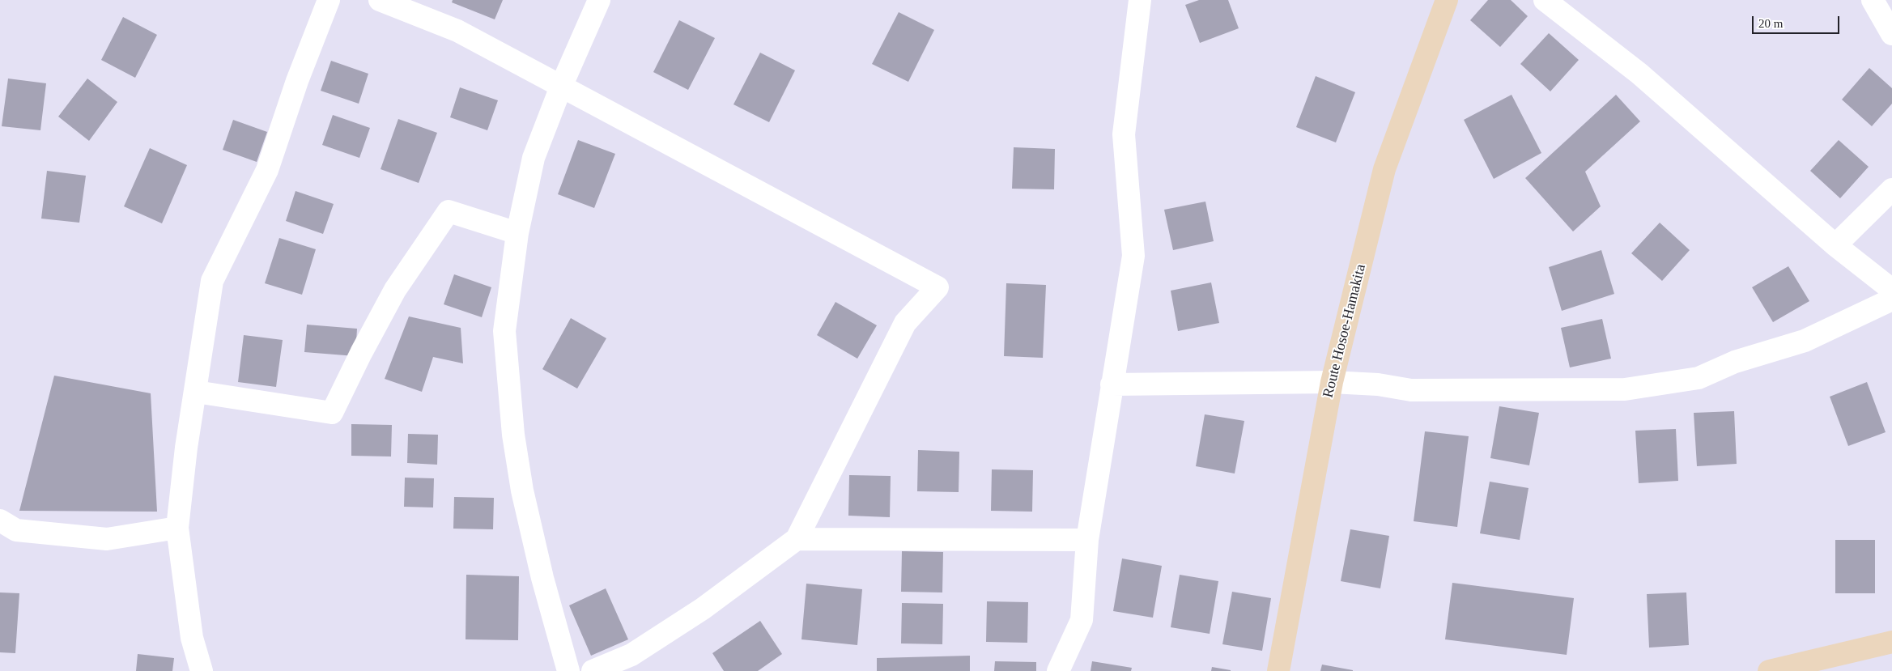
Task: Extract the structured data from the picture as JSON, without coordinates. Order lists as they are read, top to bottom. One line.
{"streets":{"main road":["Route Hosoe-Hamakita"]},"scale_bar":"20 m"}
